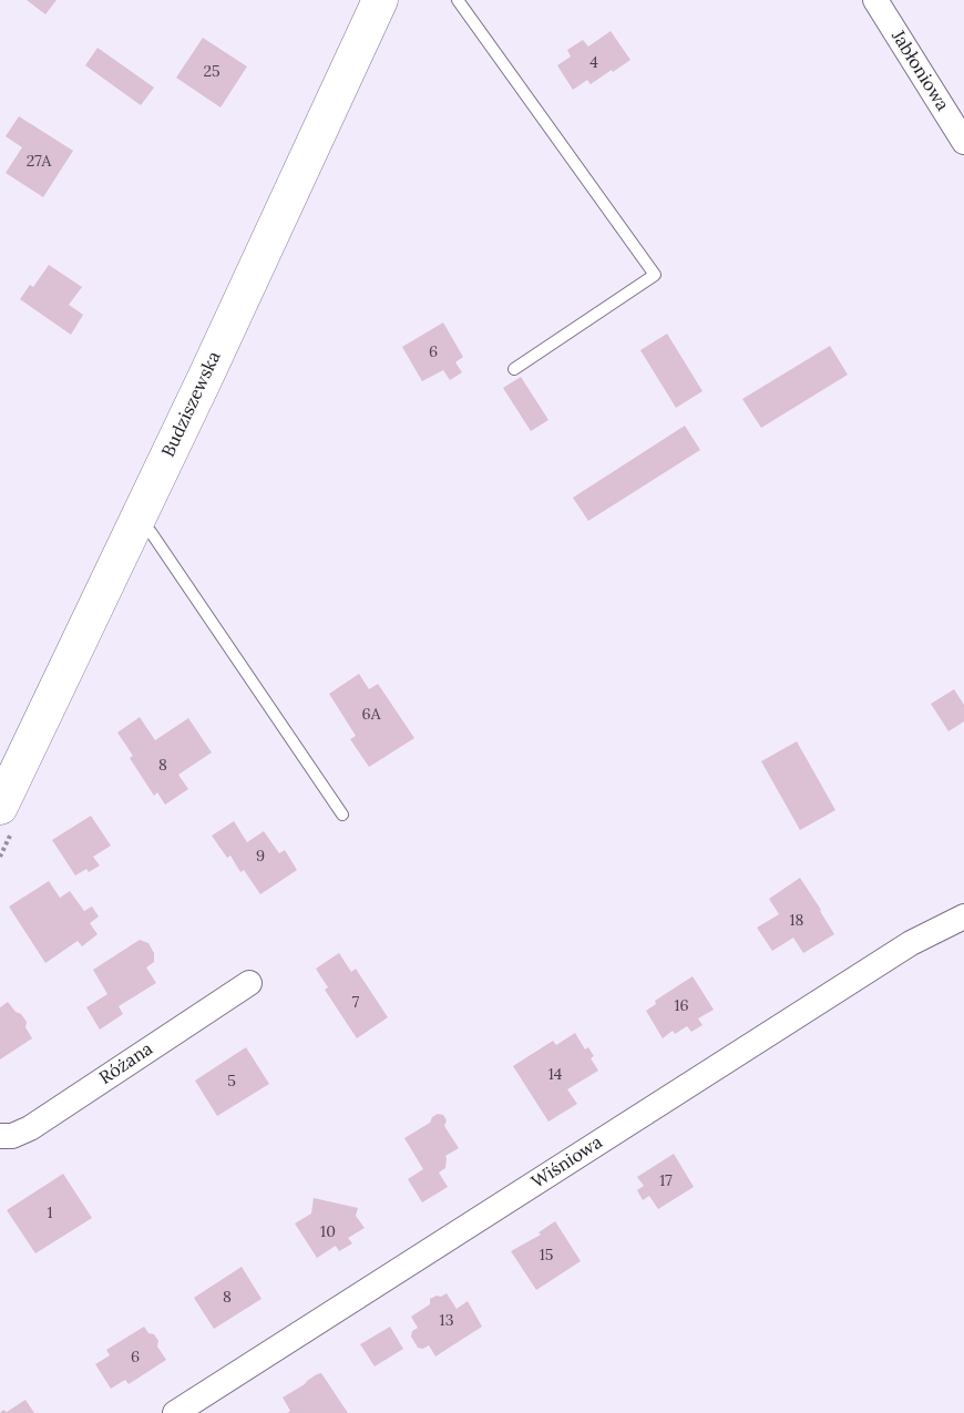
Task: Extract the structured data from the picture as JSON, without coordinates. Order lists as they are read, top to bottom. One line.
{"streets":{"street":["Jabłoniowa","Budziszewska","Różana","Wiśniowa"]},"house_numbers":["4","25","27A","6","6A","8","9","18","7","16","14","5","17","1","10","15","8","13","6"]}
